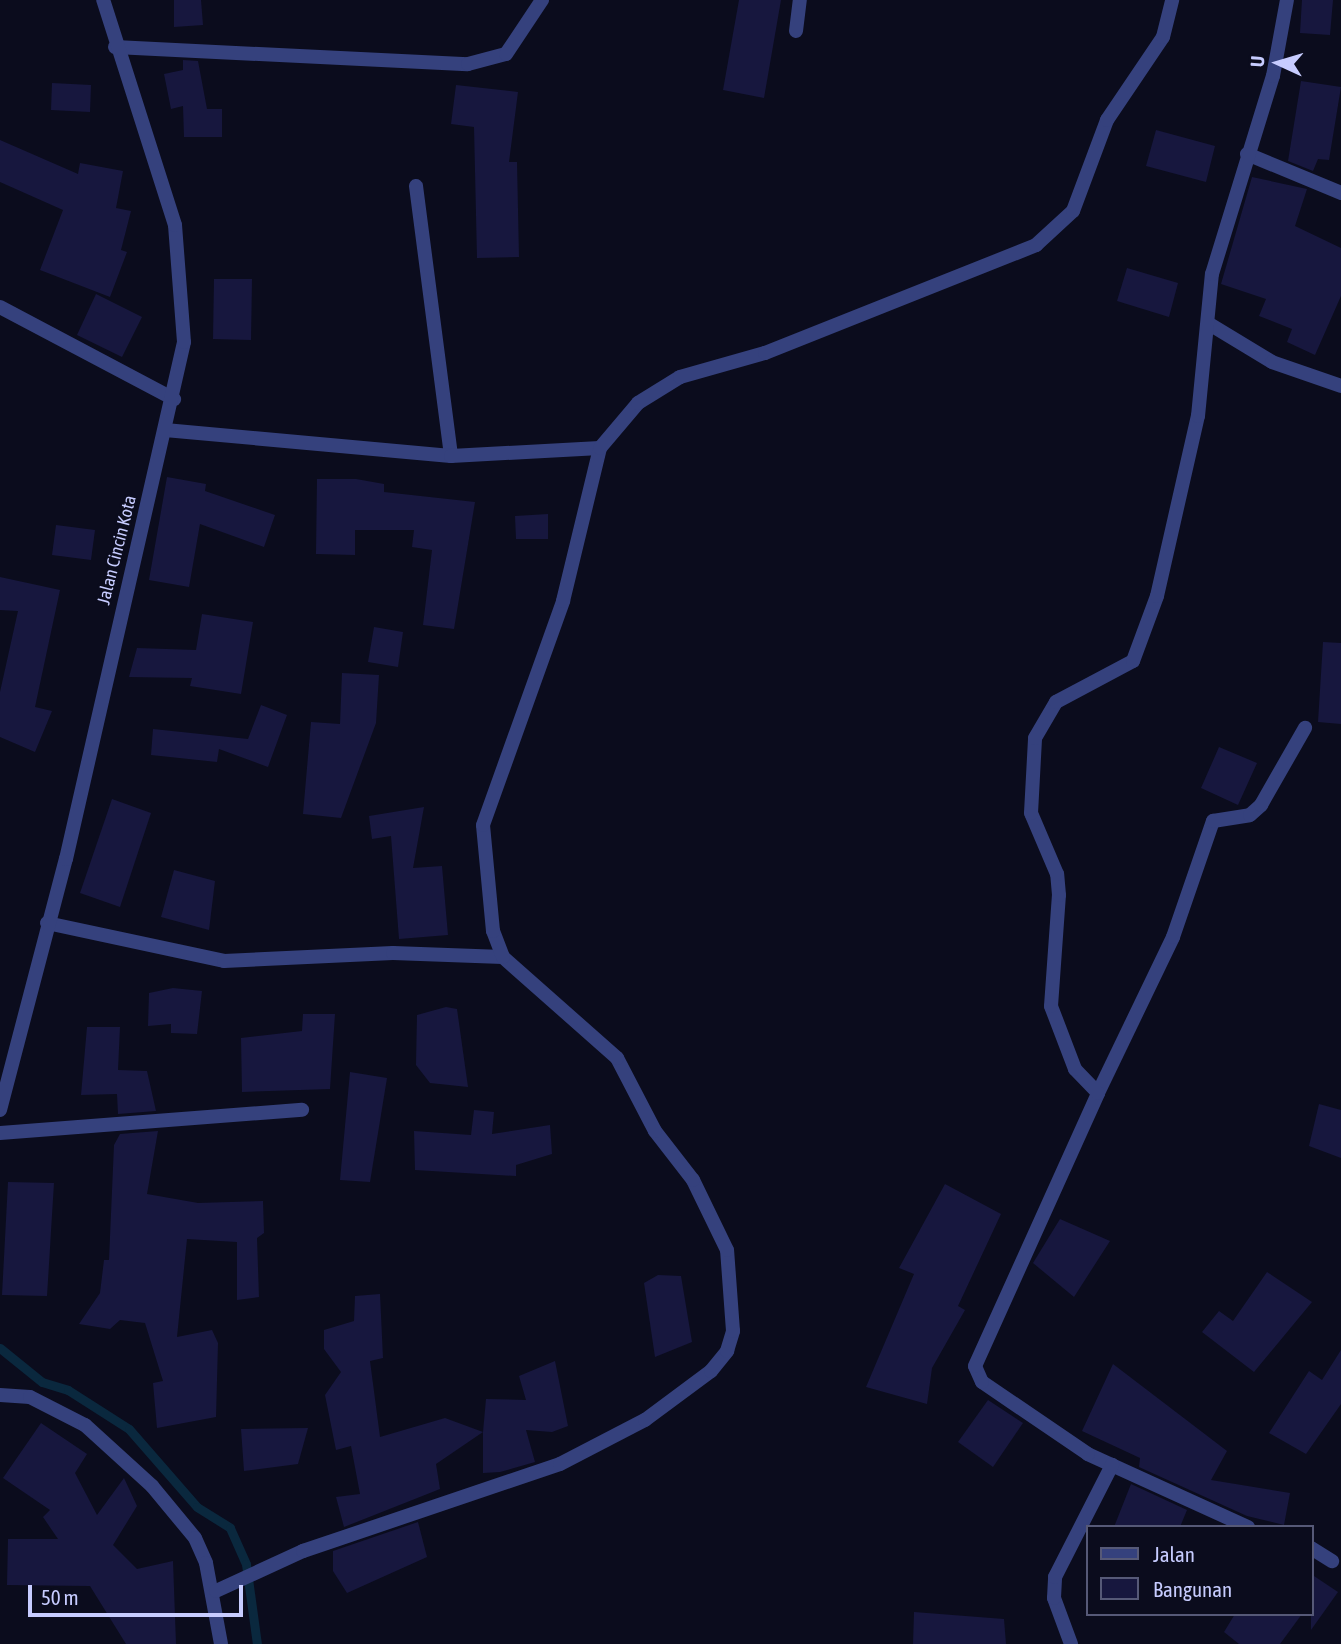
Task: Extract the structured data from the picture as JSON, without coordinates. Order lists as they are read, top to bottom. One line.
{"streets":{"street":["Jalan Cincin Kota"]},"legend":["Jalan","Bangunan"],"scale_bar":"50 m","north":"left"}
